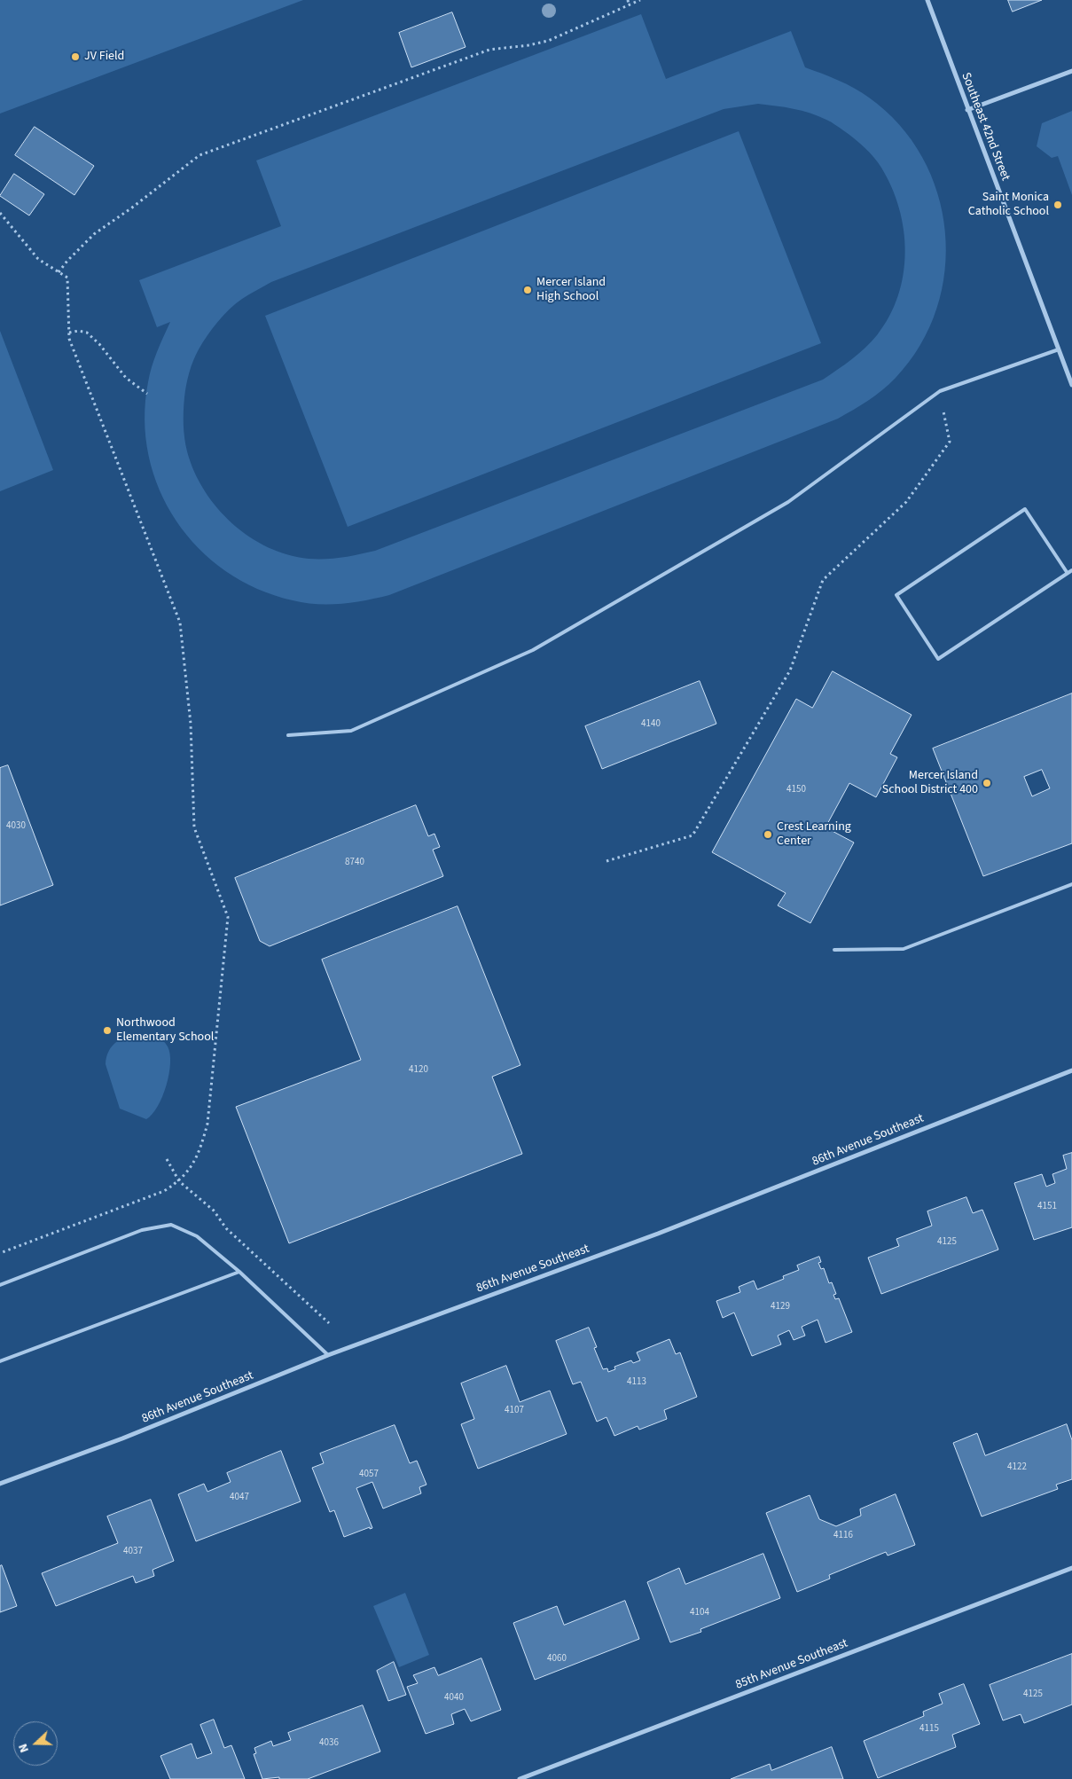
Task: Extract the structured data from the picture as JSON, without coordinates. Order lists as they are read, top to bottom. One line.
{"streets":{"street":["Southeast 42nd Street","86th Avenue Southeast","85th Avenue Southeast"]},"places":["JV Field","Saint Monica Catholic School","Mercer Island High School","Mercer Island School District 400","Crest Learning Center","Northwood Elementary School"],"house_numbers":["4140","4150","4030","8740","4120","4151","4125","4129","4113","4107","4122","4057","4047","4116","4037","4104","4060","4125","4040","4115","4036"],"north":"left"}
